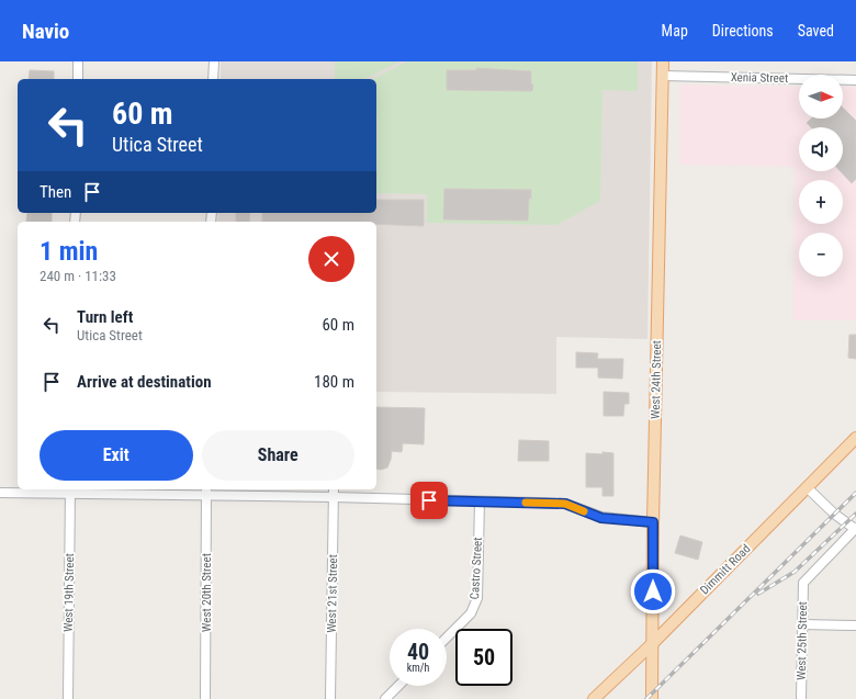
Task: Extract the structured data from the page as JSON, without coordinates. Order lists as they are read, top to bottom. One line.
{"streets":{"main road":["West 24th Street","Dimmitt Road"],"street":["Xenia Street","Castro Street","West 19th Street","West 20th Street","West 21st Street","West 25th Street"]},"crossings":[["Xenia Street","West 24th Street"],["West 24th Street","Dimmitt Road"]],"north":"right","page":{"header":"Navio","nav":["Map","Directions","Saved"],"map_buttons":["+","−"],"turn":["60 m","Utica Street"],"then":"Then","heading":["1 min","240 m · 11:33"],"list":[{"name":"Turn left","note":"Utica Street","value":"60 m"},{"name":"Arrive at destination","value":"180 m"}],"buttons":["Exit","Share"],"speed":"40 km/h","limit":"50"}}
